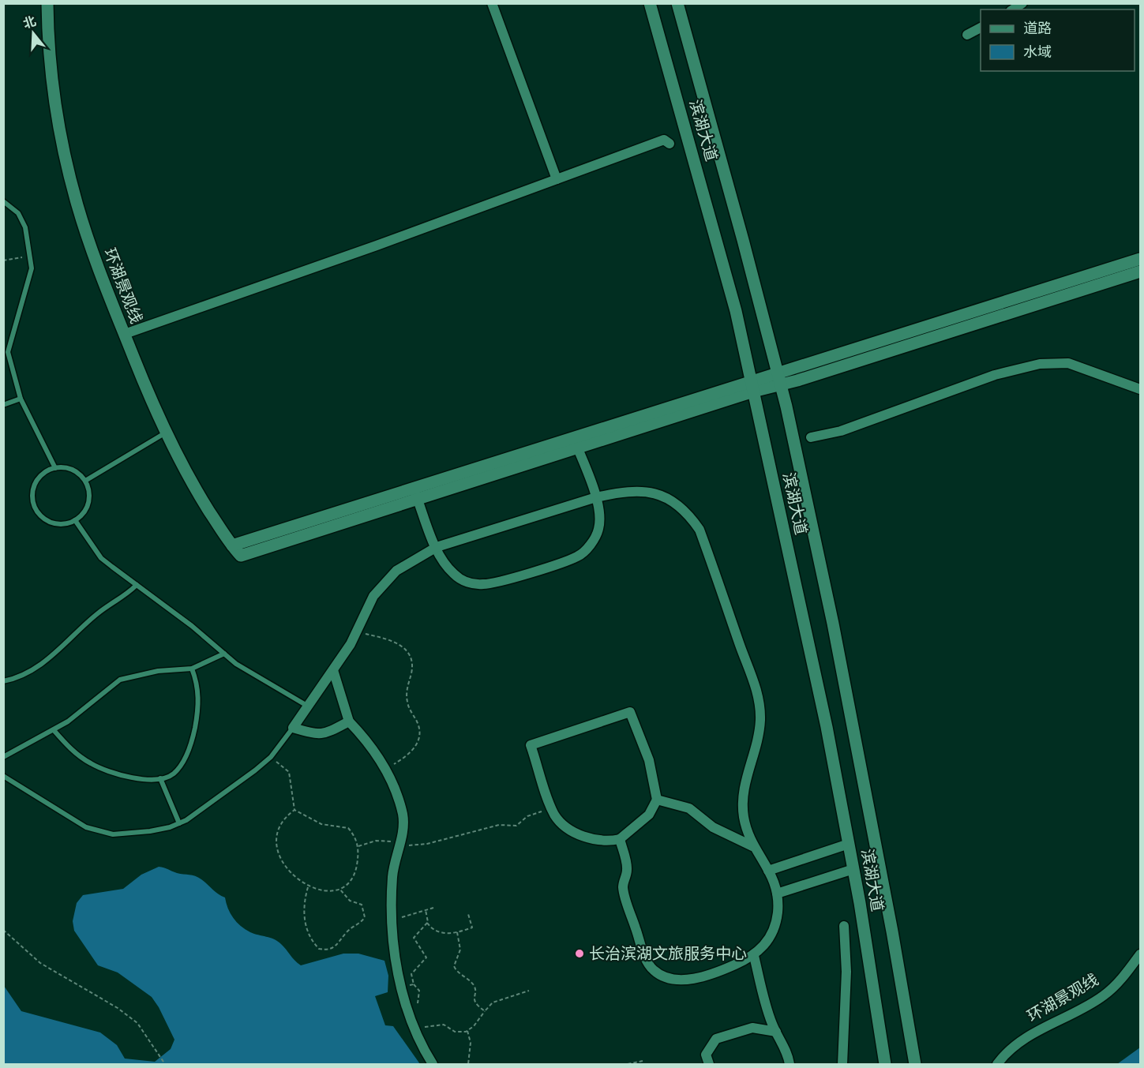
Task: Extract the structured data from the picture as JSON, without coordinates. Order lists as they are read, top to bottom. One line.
{"streets":{"main road":["滨湖大道","环湖景观线"]},"places":["长治滨湖文旅服务中心"],"legend":["道路","水域"],"north":"top"}
